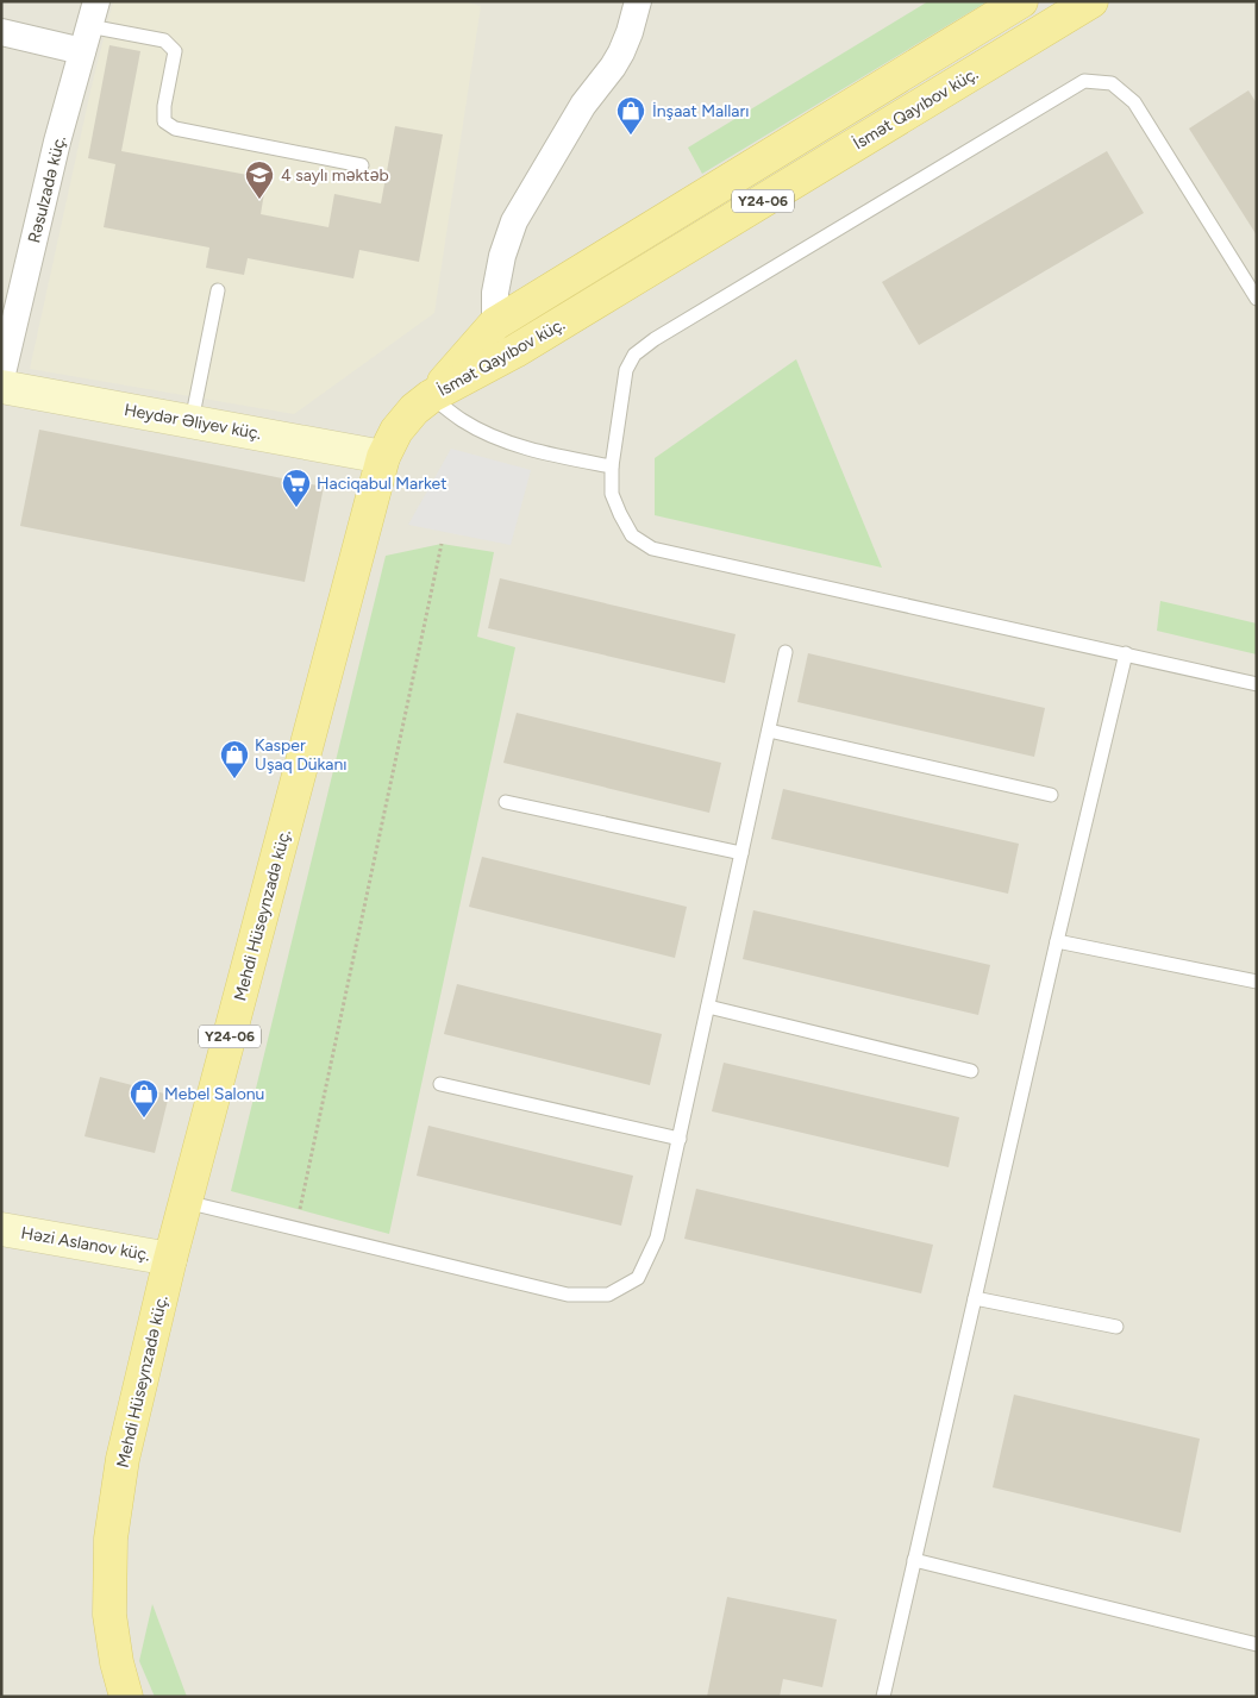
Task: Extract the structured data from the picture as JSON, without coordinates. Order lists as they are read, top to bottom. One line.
{"streets":{"main road":["İsmət Qayıbov küç.","Y24-06","Heydər Əliyev küç.","Mehdi Hüseynzadə küç.","Həzi Aslanov küç."],"street":["Rəsulzadə küç."]},"crossings":[["İsmət Qayıbov küç.","Mehdi Hüseynzadə küç."],["Heydər Əliyev küç.","Mehdi Hüseynzadə küç."],["Mehdi Hüseynzadə küç.","Həzi Aslanov küç."]],"places":{"shop":["İnşaat Malları","Kasper Uşaq Dükanı","Mebel Salonu"],"school or university":["4 saylı məktəb"],"supermarket":["Haciqabul Market"]}}
